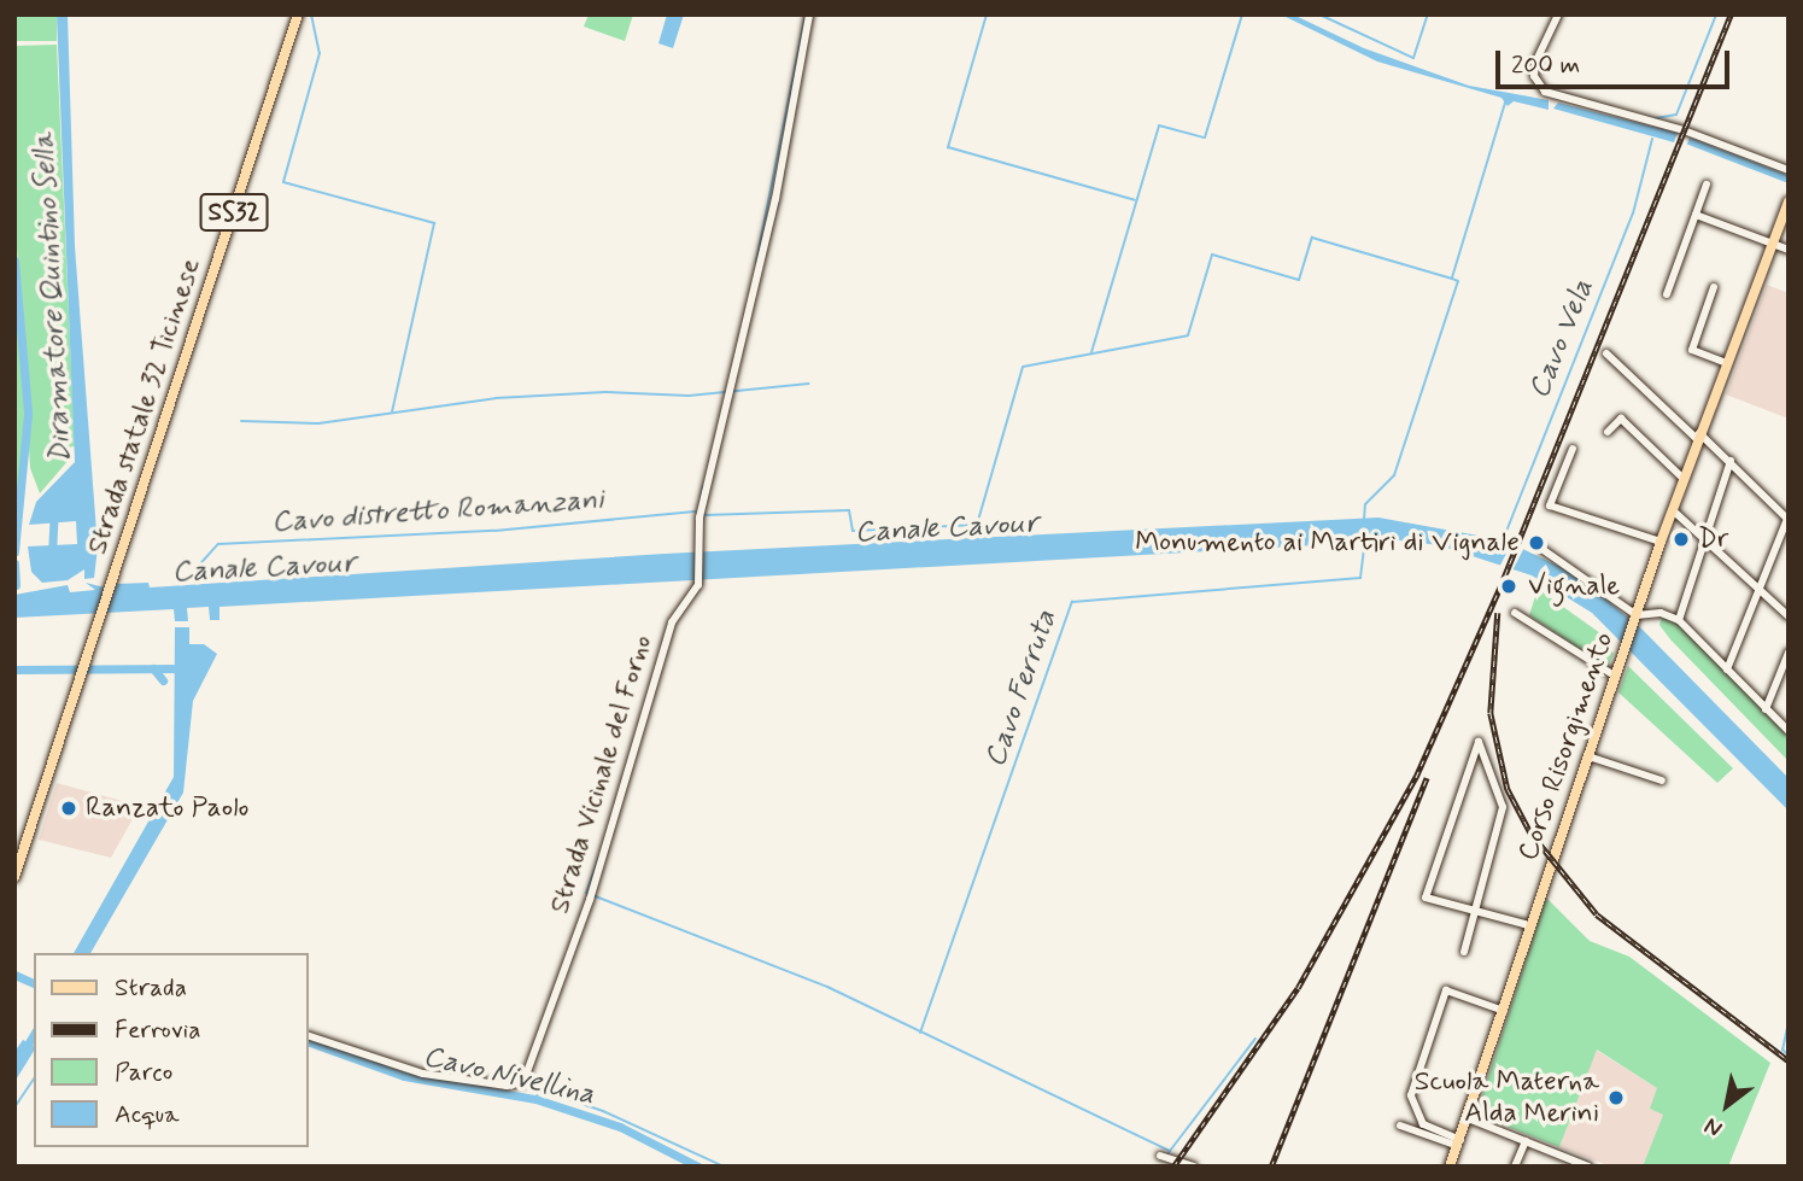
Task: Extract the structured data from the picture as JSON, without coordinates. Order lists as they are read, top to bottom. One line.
{"streets":{"main road":["SS32","Strada statale 32 Ticinese","Corso Risorgimento"],"street":["Strada Vicinale del Forno"]},"water":["Diramatore Quintino Sella","Cavo Vela","Cavo distretto Romanzani","Canale Cavour","Cavo Ferruta","Cavo Nivellina"],"places":["Dr","Monumento ai Martiri di Vignale","Vignale","Ranzato Paolo","Scuola Materna Alda Merini"],"legend":["Strada","Ferrovia","Parco","Acqua"],"scale_bar":"200 m","north":"bottom left"}
